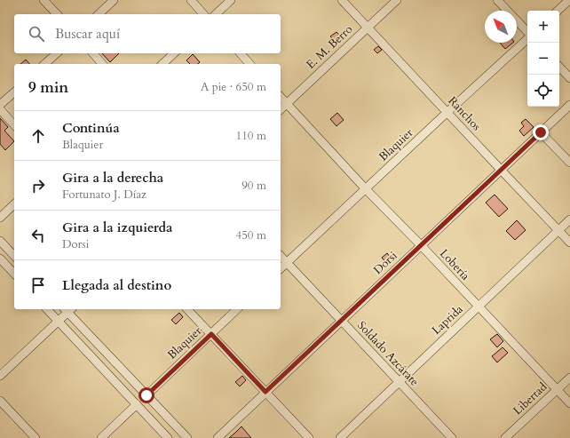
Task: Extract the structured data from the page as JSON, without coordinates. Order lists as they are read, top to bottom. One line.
{"streets":{"street":["E. M. Berro","Ranchos","Blaquier","Dorsi","Lobería","Laprida","Soldado Azcárate","Libertad"]},"crossings":[["E. M. Berro","Ranchos"],["E. M. Berro","Lobería"],["Ranchos","Blaquier"],["Ranchos","Dorsi"],["Ranchos","Laprida"],["Blaquier","Lobería"],["Blaquier","Soldado Azcárate"],["Dorsi","Lobería"],["Dorsi","Soldado Azcárate"],["Lobería","Laprida"],["Lobería","Libertad"],["Laprida","Soldado Azcárate"]],"north":"top left","page":{"map_buttons":["+","−"],"search":"Buscar aquí","heading":["9 min","A pie · 650 m"],"list":[["Continúa","Blaquier","110 m"],["Gira a la derecha","Fortunato J. Díaz","90 m"],["Gira a la izquierda","Dorsi","450 m"],"Llegada al destino"]}}
